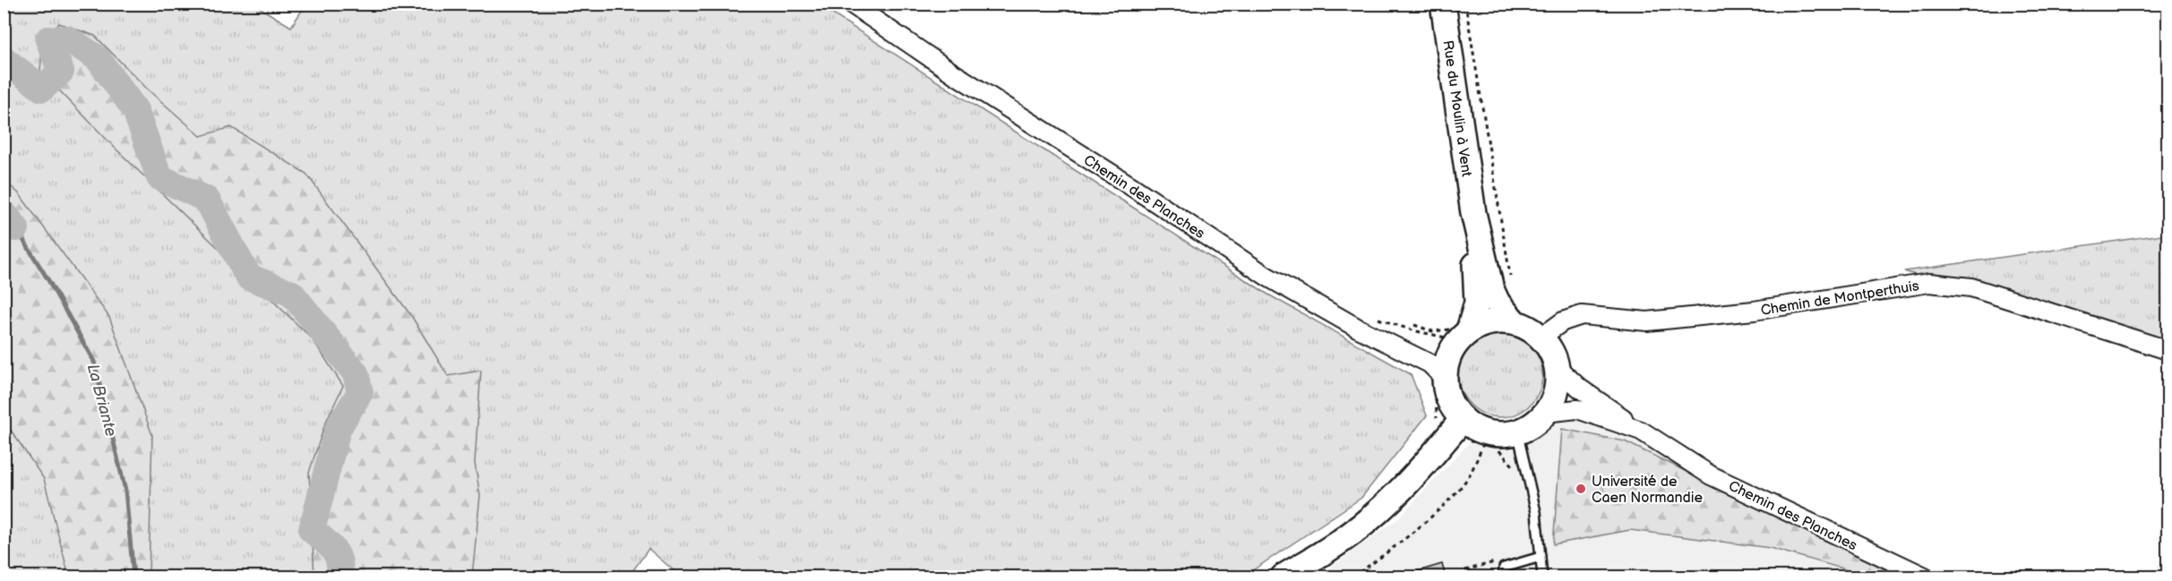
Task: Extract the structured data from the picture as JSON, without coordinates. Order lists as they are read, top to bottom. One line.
{"streets":{"main road":["Rue du Moulin à Vent"],"street":["Chemin des Planches","Chemin de Montperthuis"]},"crossings":[["Chemin des Planches","Chemin de Montperthuis"]],"water":["La Briante"],"places":["Université de Caen Normandie"]}
